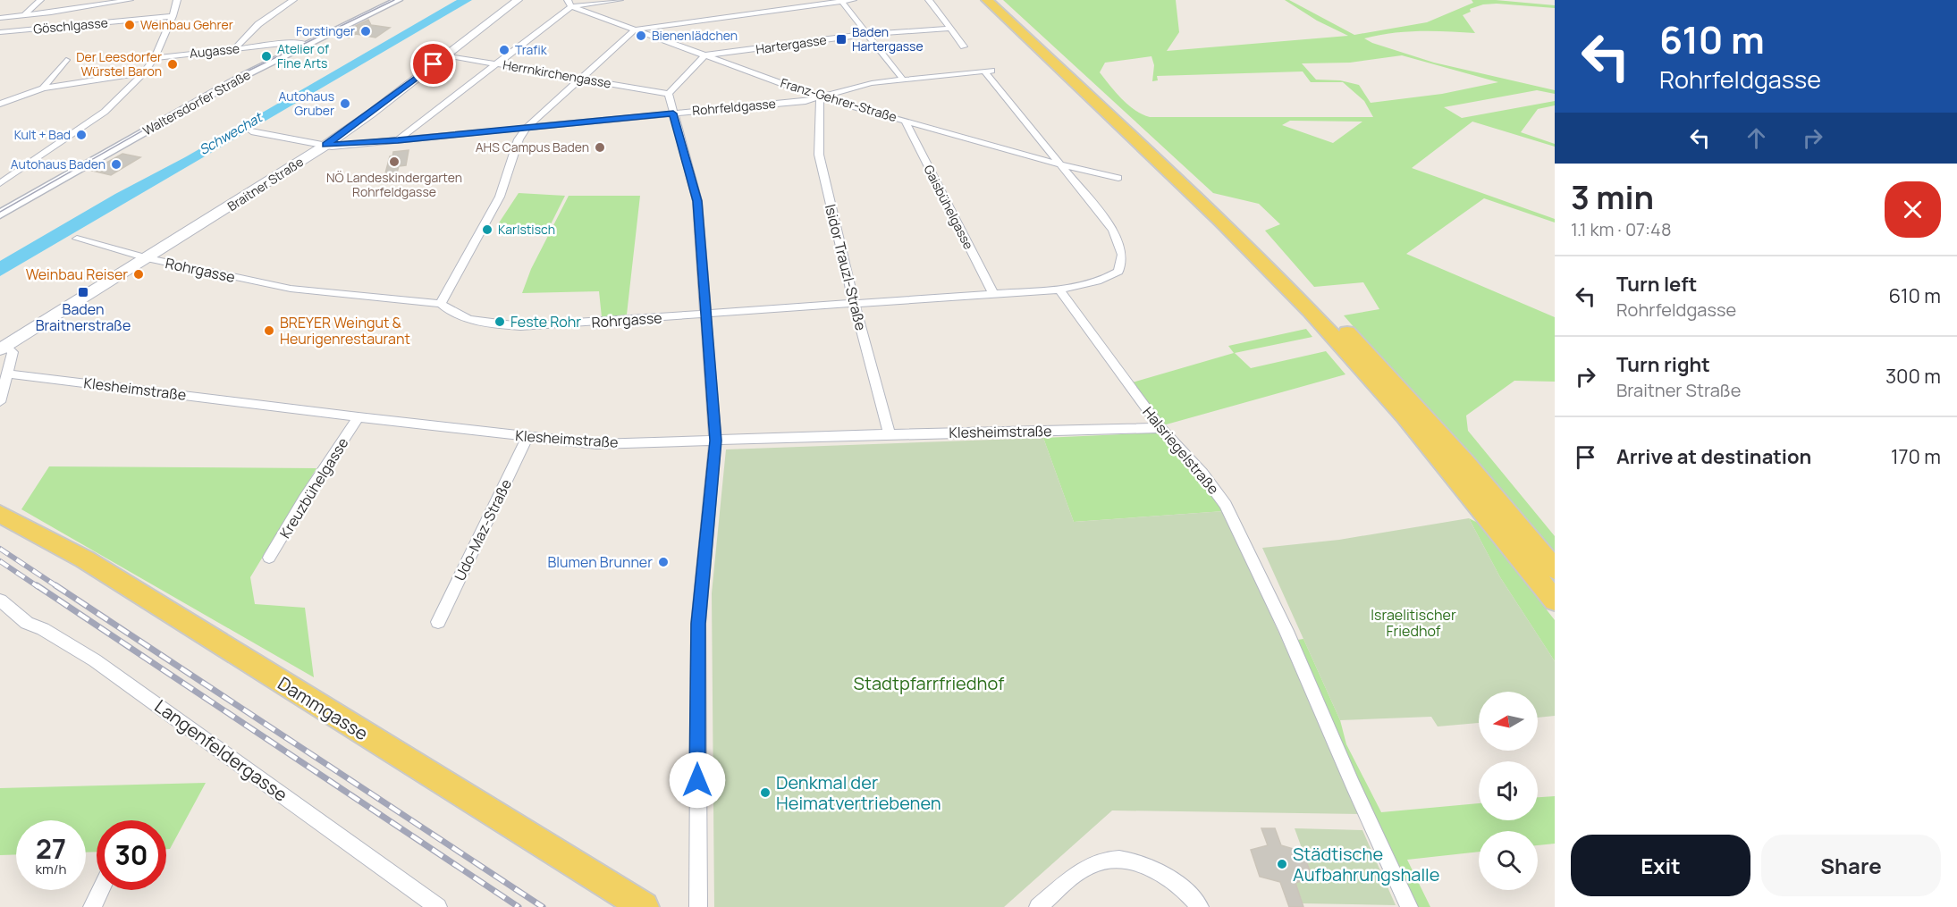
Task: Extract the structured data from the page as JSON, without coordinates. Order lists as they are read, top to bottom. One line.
{"streets":{"main road":["Braitner Straße","Dammgasse"],"street":["Göschlgasse","Hartergasse","Augasse","Herrnkirchengasse","Franz-Gehrer-Straße","Waltersdorfer Straße","Rohrfeldgasse","Gaisbühelgasse","Isidor Trauzl-Straße","Rohrgasse","Klesheimstraße","Halsriegelstraße","Kreuzbühelgasse","Udo-Maz-Straße","Langenfeldergasse"]},"crossings":[["Hartergasse","Franz-Gehrer-Straße"],["Augasse","Waltersdorfer Straße"],["Herrnkirchengasse","Braitner Straße"],["Franz-Gehrer-Straße","Rohrfeldgasse"],["Franz-Gehrer-Straße","Gaisbühelgasse"],["Franz-Gehrer-Straße","Isidor Trauzl-Straße"],["Rohrfeldgasse","Braitner Straße"],["Rohrfeldgasse","Isidor Trauzl-Straße"],["Braitner Straße","Rohrgasse"],["Gaisbühelgasse","Rohrgasse"],["Isidor Trauzl-Straße","Rohrgasse"],["Isidor Trauzl-Straße","Klesheimstraße"],["Rohrgasse","Halsriegelstraße"],["Klesheimstraße","Halsriegelstraße"],["Klesheimstraße","Kreuzbühelgasse"],["Klesheimstraße","Udo-Maz-Straße"]],"water":["Schwechat"],"parks":["Israelitischer Friedhof","Stadtpfarrfriedhof"],"places":{"other":["Weinbau Gehrer","Forstinger","Bienenlädchen","Trafik","Atelier of Fine Arts","Der Leesdorfer Würstel Baron","Autohaus Gruber","Kult + Bad","AHS Campus Baden","NÖ Landeskindergarten Rohrfeldgasse","Autohaus Baden","Karlstisch","Weinbau Reiser","Feste Rohr","BREYER Weingut & Heurigenrestaurant","Blumen Brunner","Denkmal der Heimatvertriebenen","Städtische Aufbahrungshalle"],"transit":["Baden Hartergasse","Baden Braitnerstraße"]},"north":"left","page":{"turn":["610 m","Rohrfeldgasse"],"heading":["3 min","1.1 km · 07:48"],"list":[{"name":"Turn left","note":"Rohrfeldgasse","value":"610 m"},{"name":"Turn right","note":"Braitner Straße","value":"300 m"},{"name":"Arrive at destination","value":"170 m"}],"speed":"27 km/h","limit":"30","buttons":["Exit","Share"]}}
